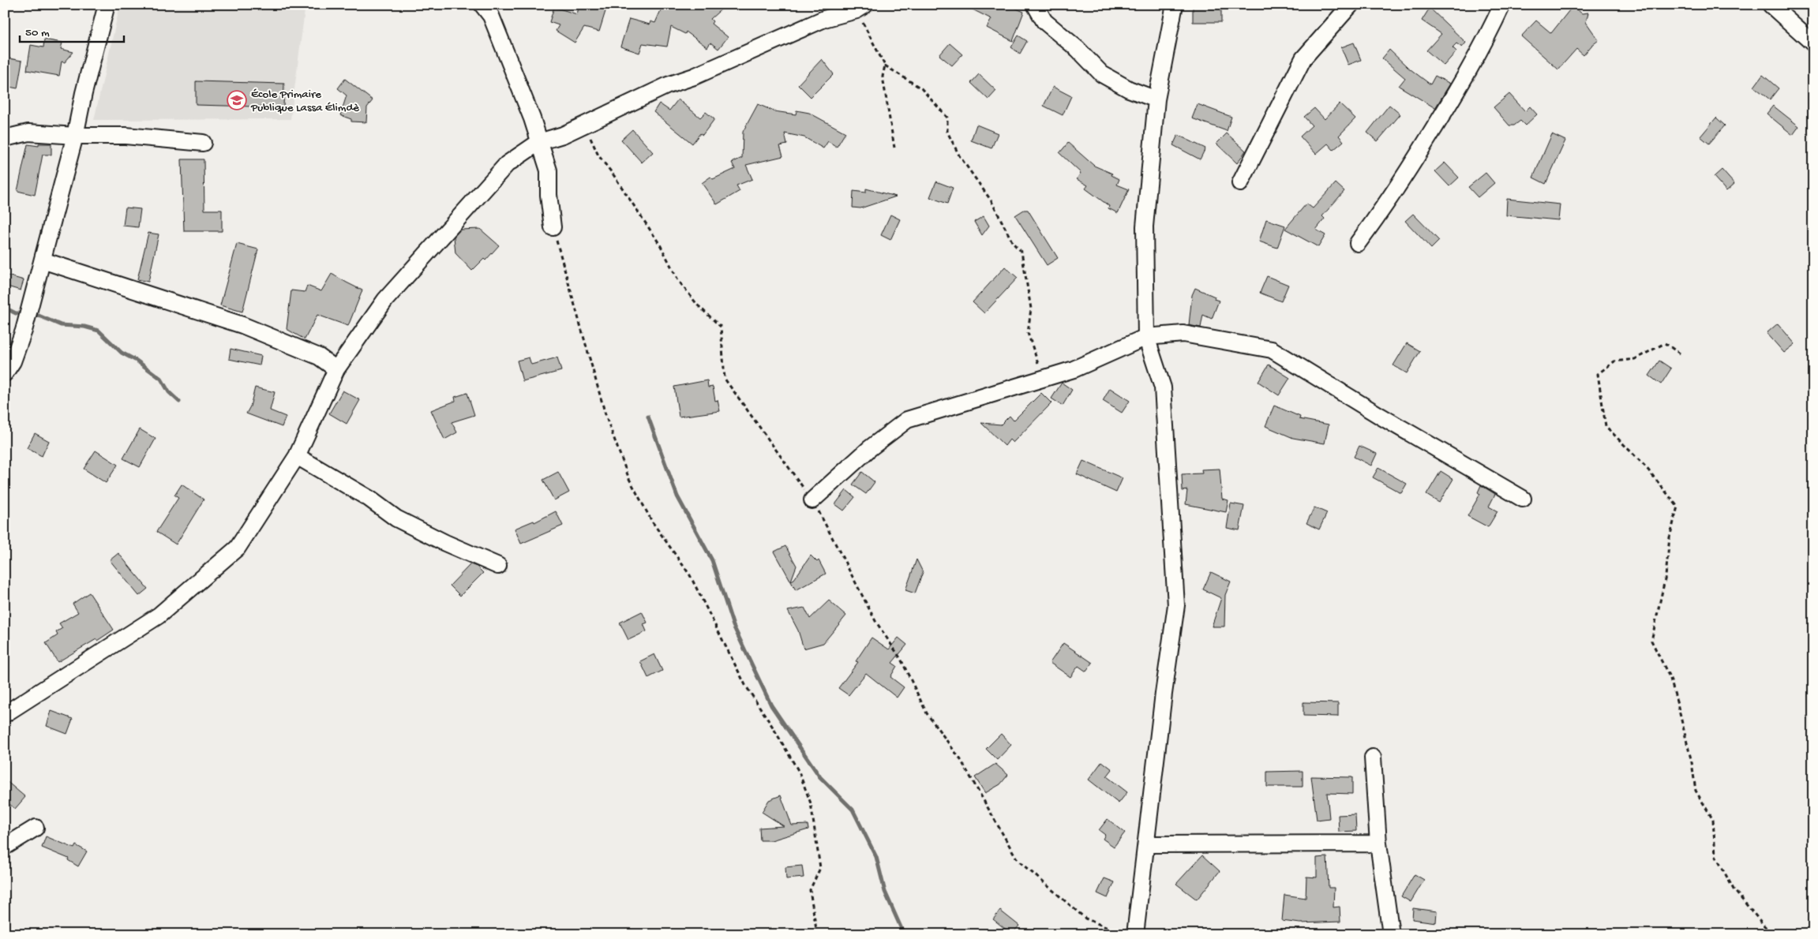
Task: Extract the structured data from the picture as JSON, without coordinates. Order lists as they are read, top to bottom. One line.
{"places":{"school or university":["École Primaire Publique Lassa Élimdè"]},"scale_bar":"50 m"}
